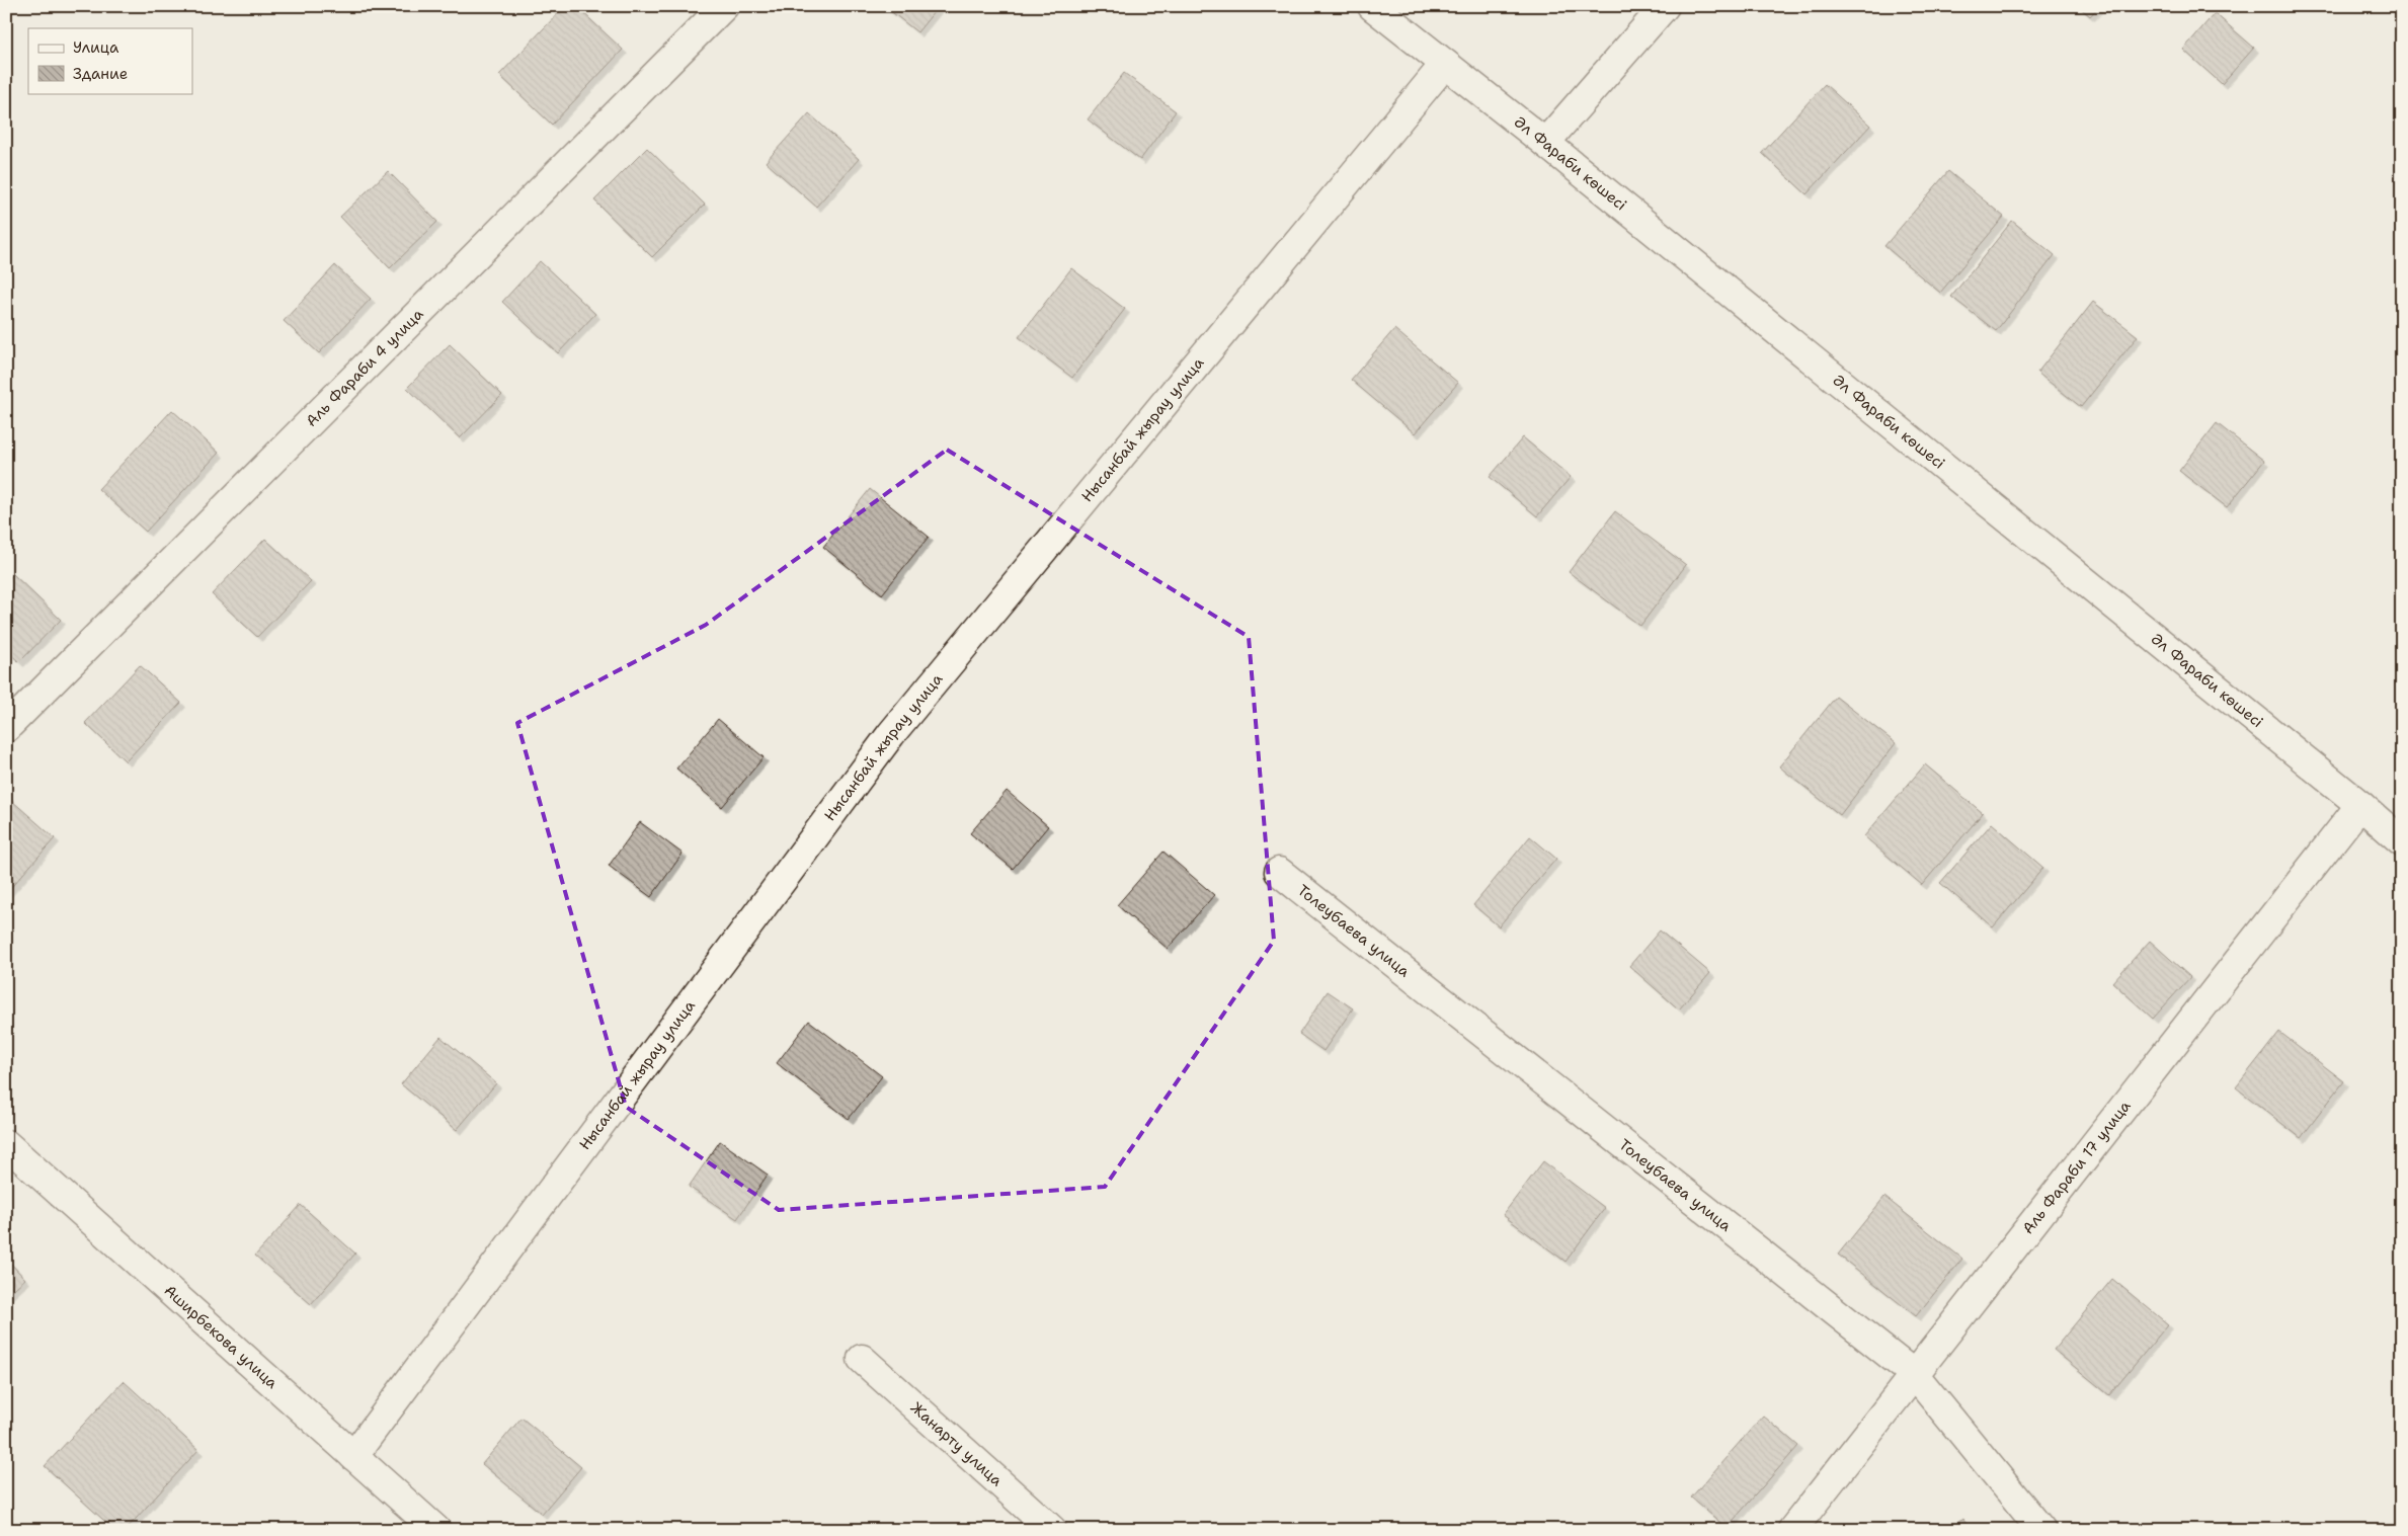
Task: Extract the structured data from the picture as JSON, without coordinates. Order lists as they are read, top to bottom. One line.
{"streets":{"street":["Әл Фараби көшесі","Аль Фараби 4 улица","Нысанбай жырау улица","Толеубаева улица","Аль Фараби 17 улица","Аширбекова улица","Жанарту улица"]},"crossings":[["Әл Фараби көшесі","Нысанбай жырау улица"],["Әл Фараби көшесі","Аль Фараби 17 улица"],["Нысанбай жырау улица","Аширбекова улица"],["Толеубаева улица","Аль Фараби 17 улица"]],"legend":["Улица","Здание"]}
